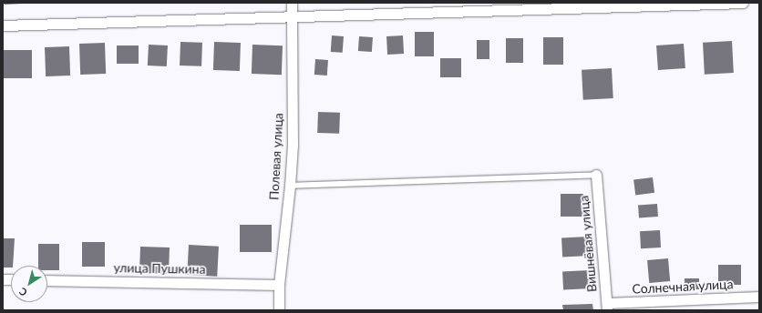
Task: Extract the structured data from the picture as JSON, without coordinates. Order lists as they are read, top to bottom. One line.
{"streets":{"street":["Полевая улица","Вишнёвая улица","улица Пушкина","Солнечная улица"]},"crossings":[["Полевая улица","улица Пушкина"],["Вишнёвая улица","Солнечная улица"]],"north":"bottom left"}
